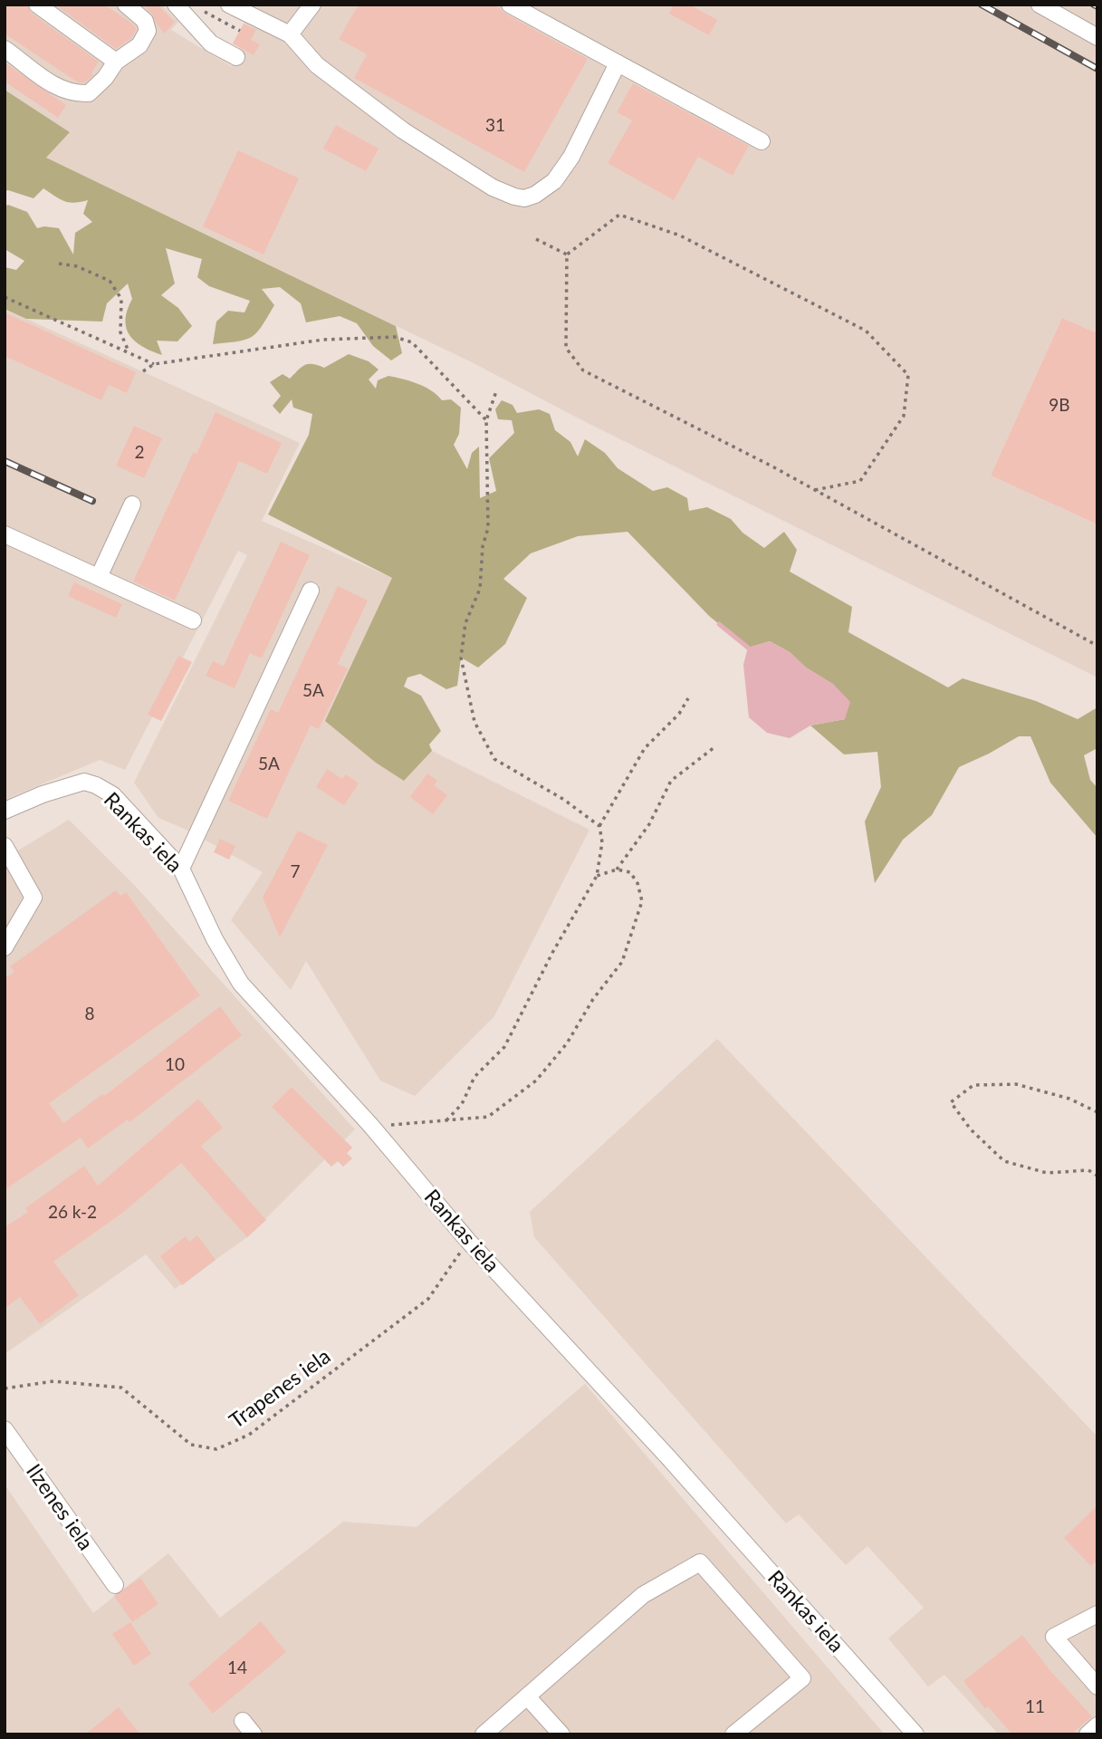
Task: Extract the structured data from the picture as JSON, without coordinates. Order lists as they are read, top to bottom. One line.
{"streets":{"street":["Rankas iela","Ilzenes iela"],"path":["Trapenes iela"]},"crossings":[["Rankas iela","Trapenes iela"]],"house_numbers":["31","9B","2","5A","5A","7","8","10","26 k-2","14","11"]}
